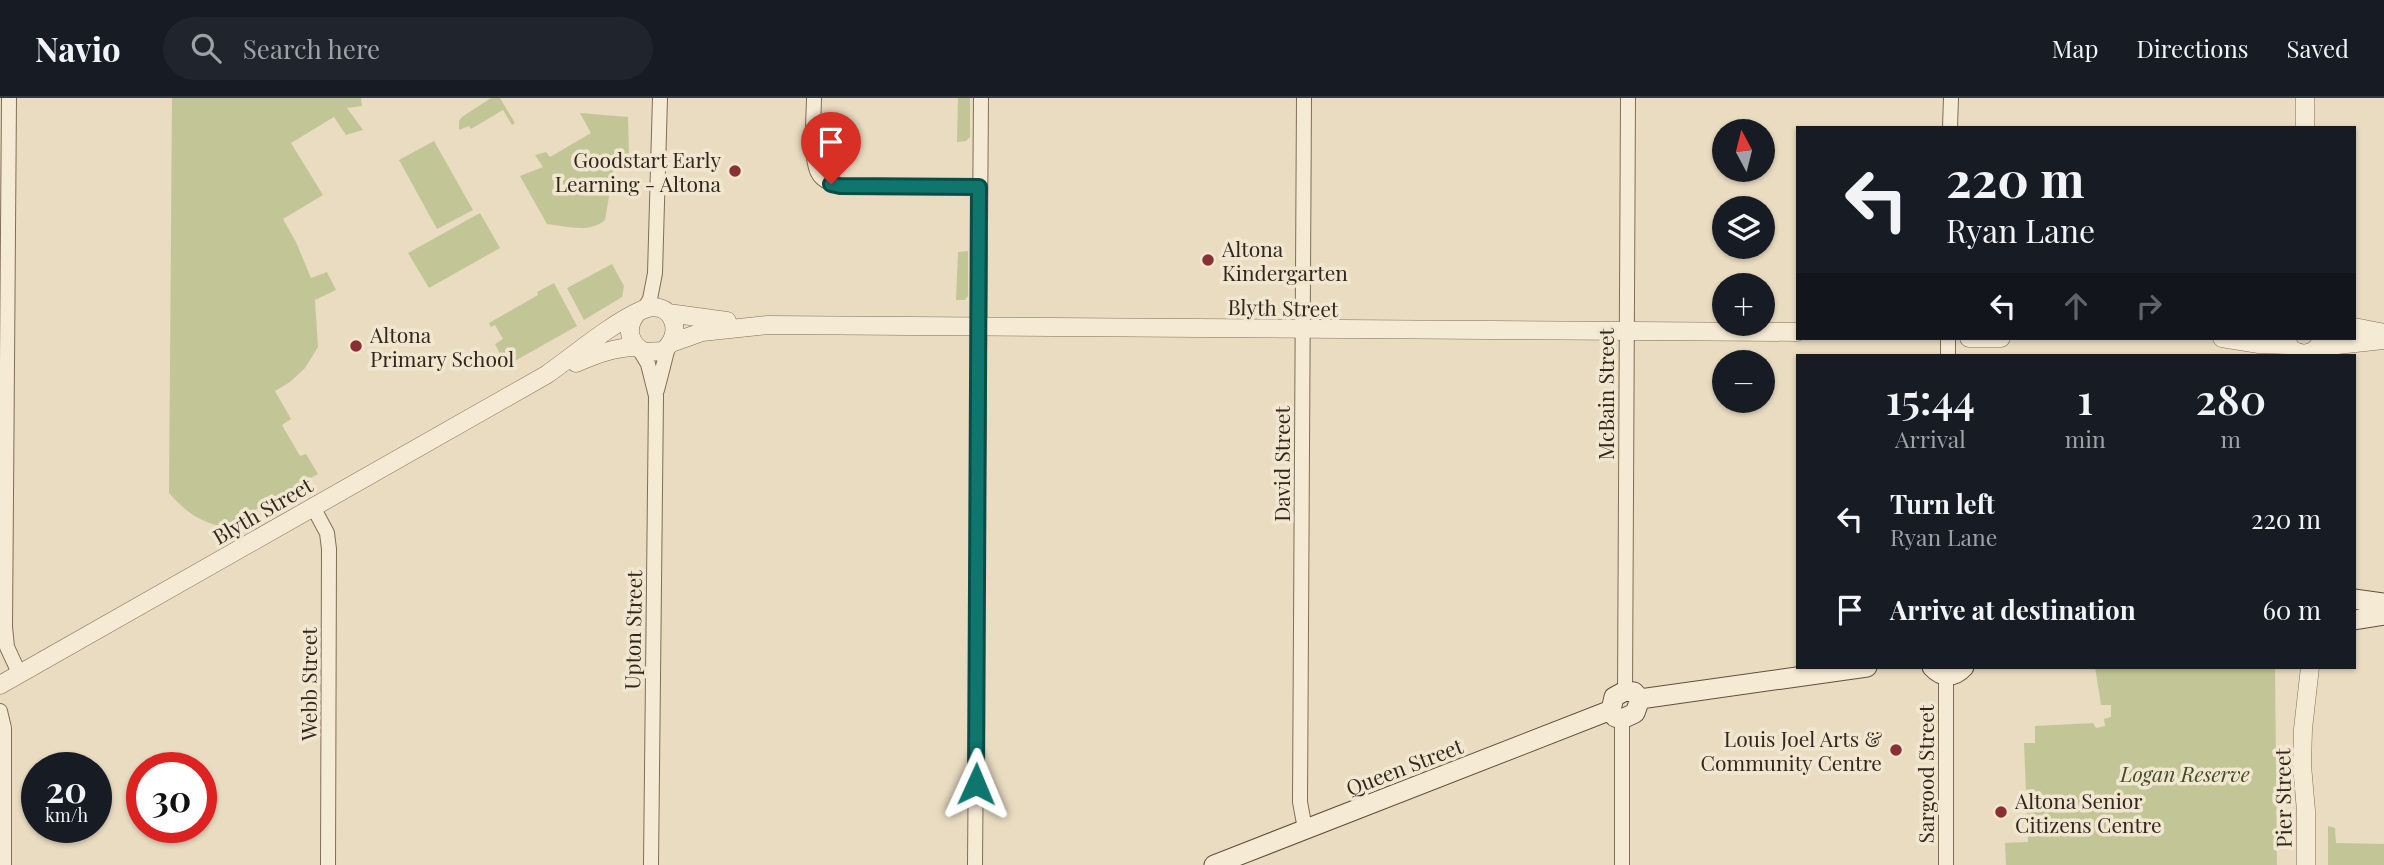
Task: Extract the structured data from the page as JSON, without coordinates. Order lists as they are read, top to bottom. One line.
{"streets":{"main road":["Queen Street"],"street":["Blyth Street","McBain Street","David Street","Upton Street","Webb Street","Sargood Street","Pier Street"]},"crossings":[["Blyth Street","McBain Street"],["Blyth Street","David Street"],["Blyth Street","Upton Street"],["Blyth Street","Webb Street"],["David Street","Queen Street"]],"parks":["Logan Reserve"],"places":["Goodstart Early Learning - Altona","Altona Kindergarten","Altona Primary School","Louis Joel Arts & Community Centre","Altona Senior Citizens Centre"],"north":"top","page":{"header":"Navio","search":"Search here","nav":["Map","Directions","Saved"],"map_buttons":["+","−"],"turn":["220 m","Ryan Lane"],"eta":["15:44","Arrival","1","min","280","m"],"list":[{"name":"Turn left","note":"Ryan Lane","value":"220 m"},{"name":"Arrive at destination","value":"60 m"}],"speed":"20 km/h","limit":"30"}}
